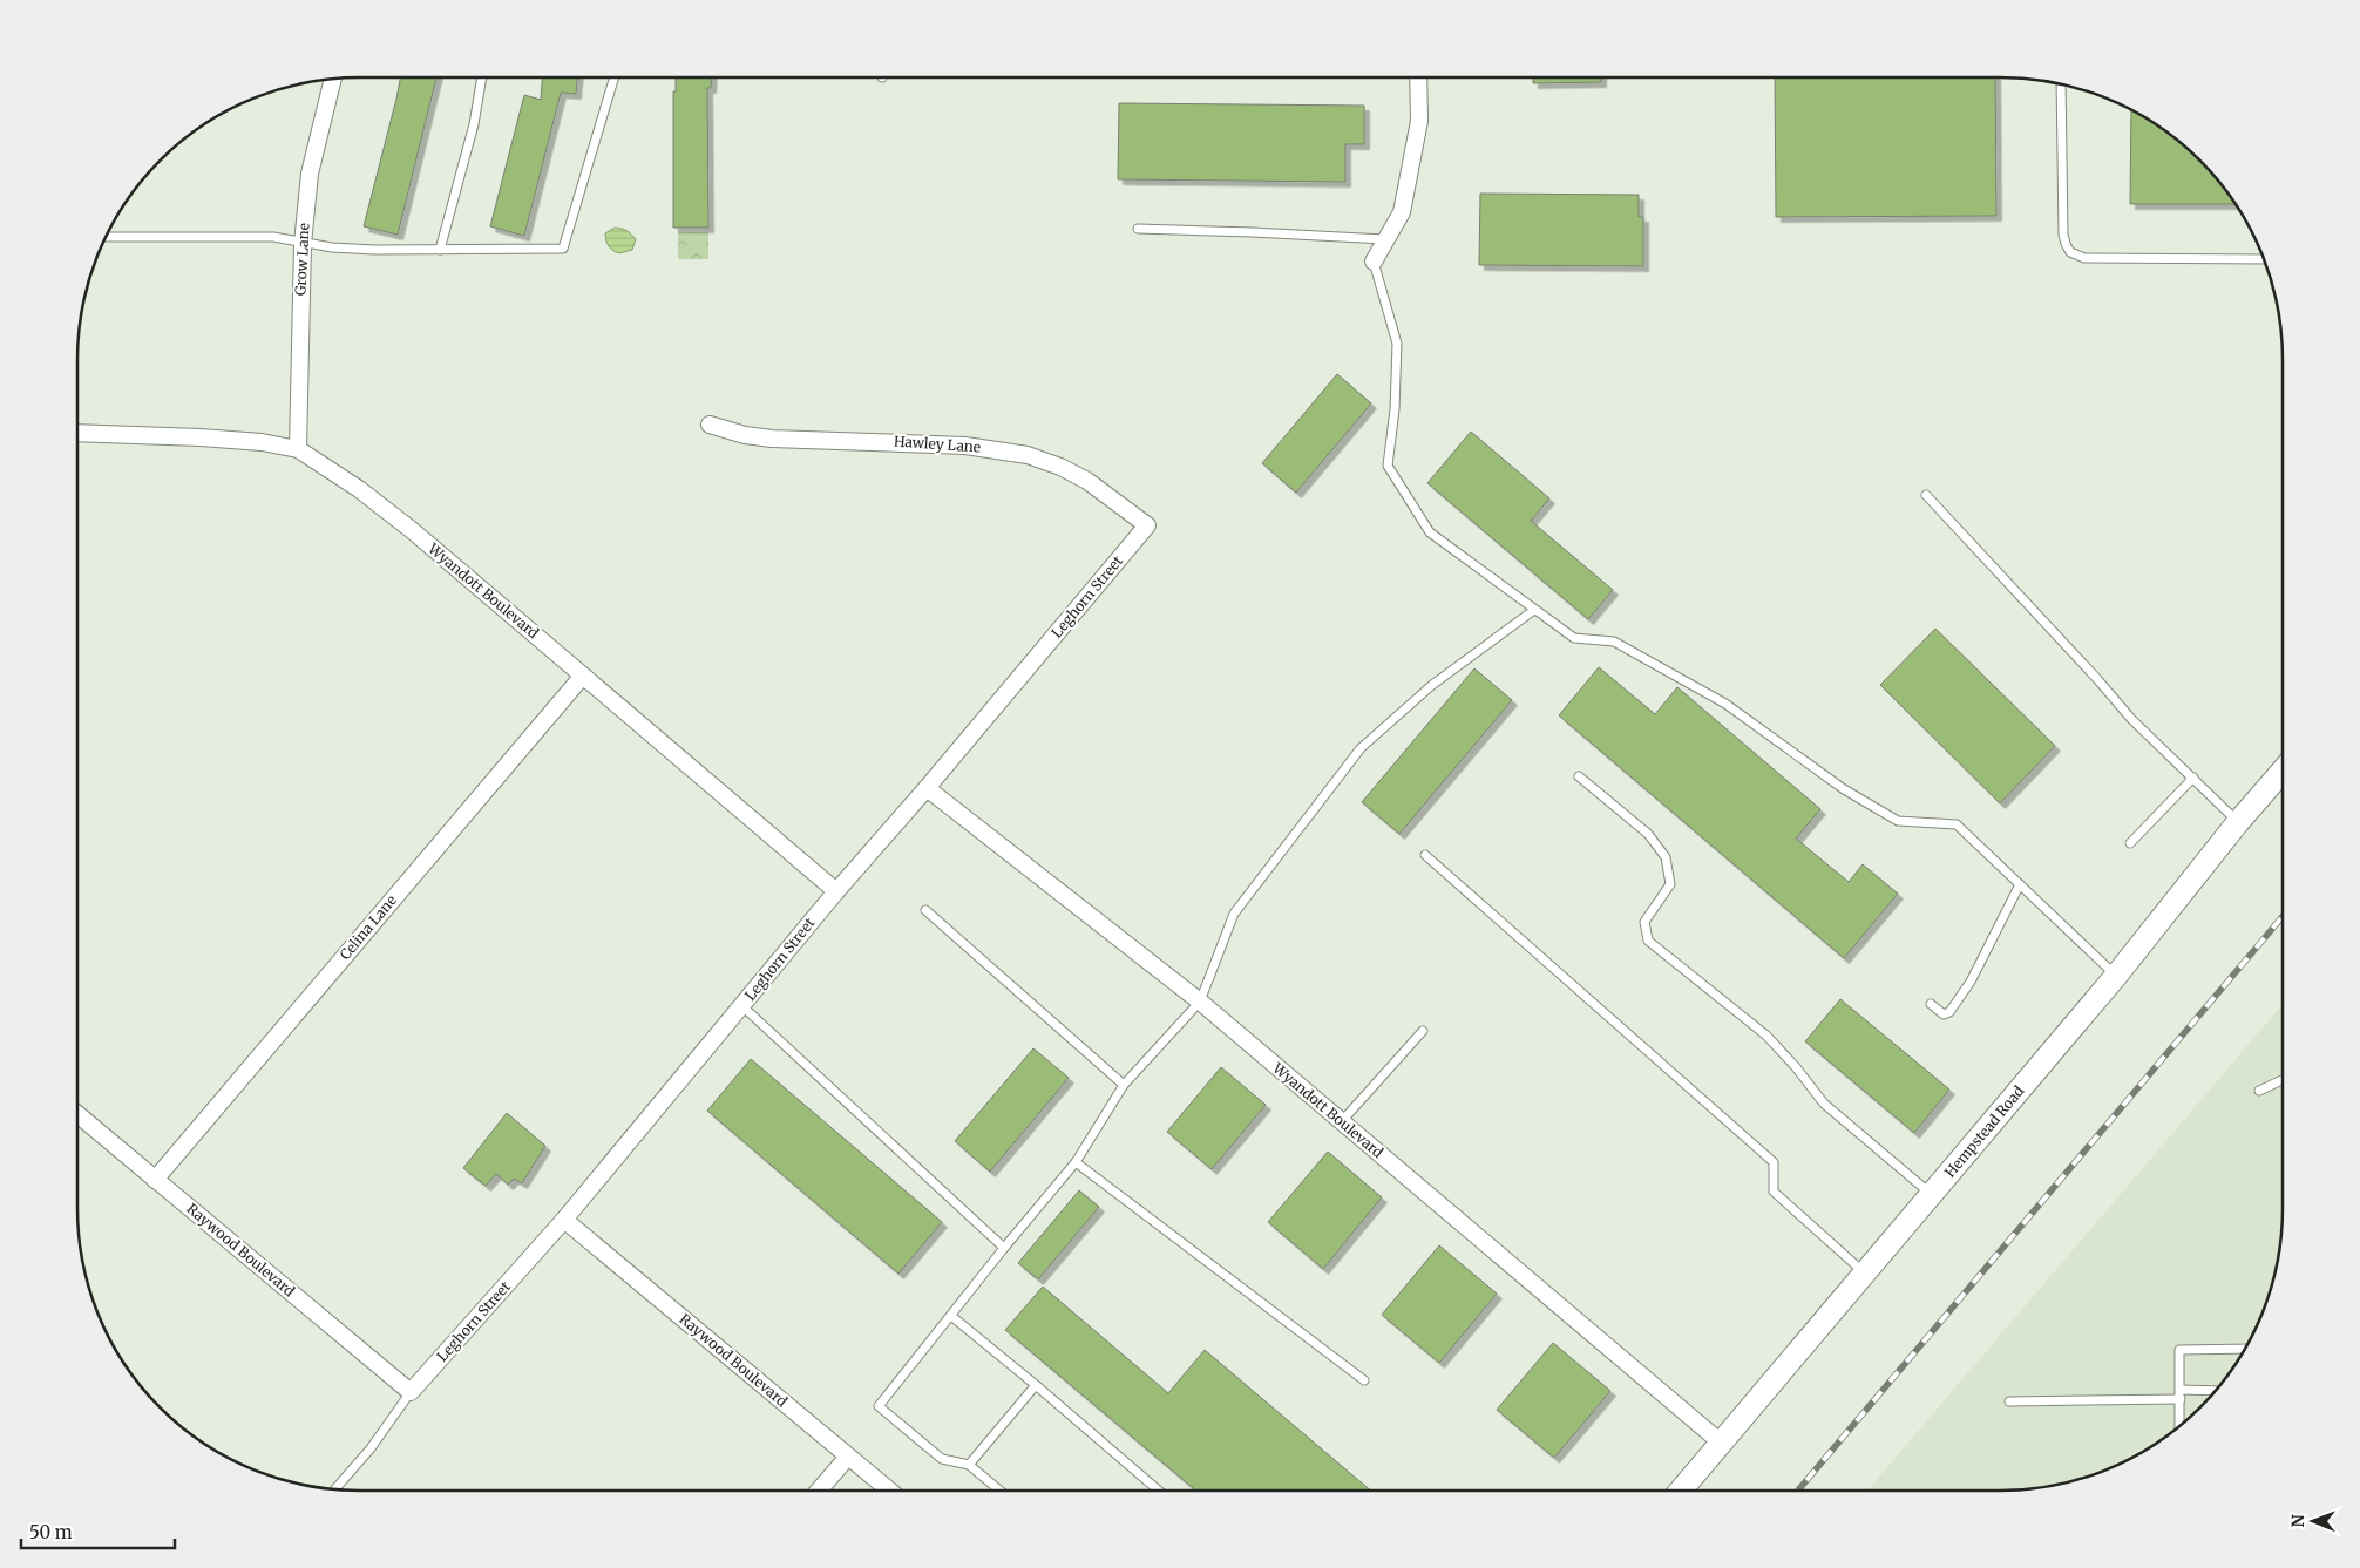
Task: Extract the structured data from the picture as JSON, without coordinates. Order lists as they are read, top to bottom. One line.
{"streets":{"main road":["Hempstead Road"],"street":["Grow Lane","Hawley Lane","Wyandott Boulevard","Leghorn Street","Celina Lane","Raywood Boulevard"]},"crossings":[["Grow Lane","Wyandott Boulevard"],["Hawley Lane","Leghorn Street"],["Wyandott Boulevard","Leghorn Street"],["Wyandott Boulevard","Celina Lane"],["Wyandott Boulevard","Hempstead Road"],["Leghorn Street","Raywood Boulevard"],["Celina Lane","Raywood Boulevard"]],"scale_bar":"50 m","north":"left"}
